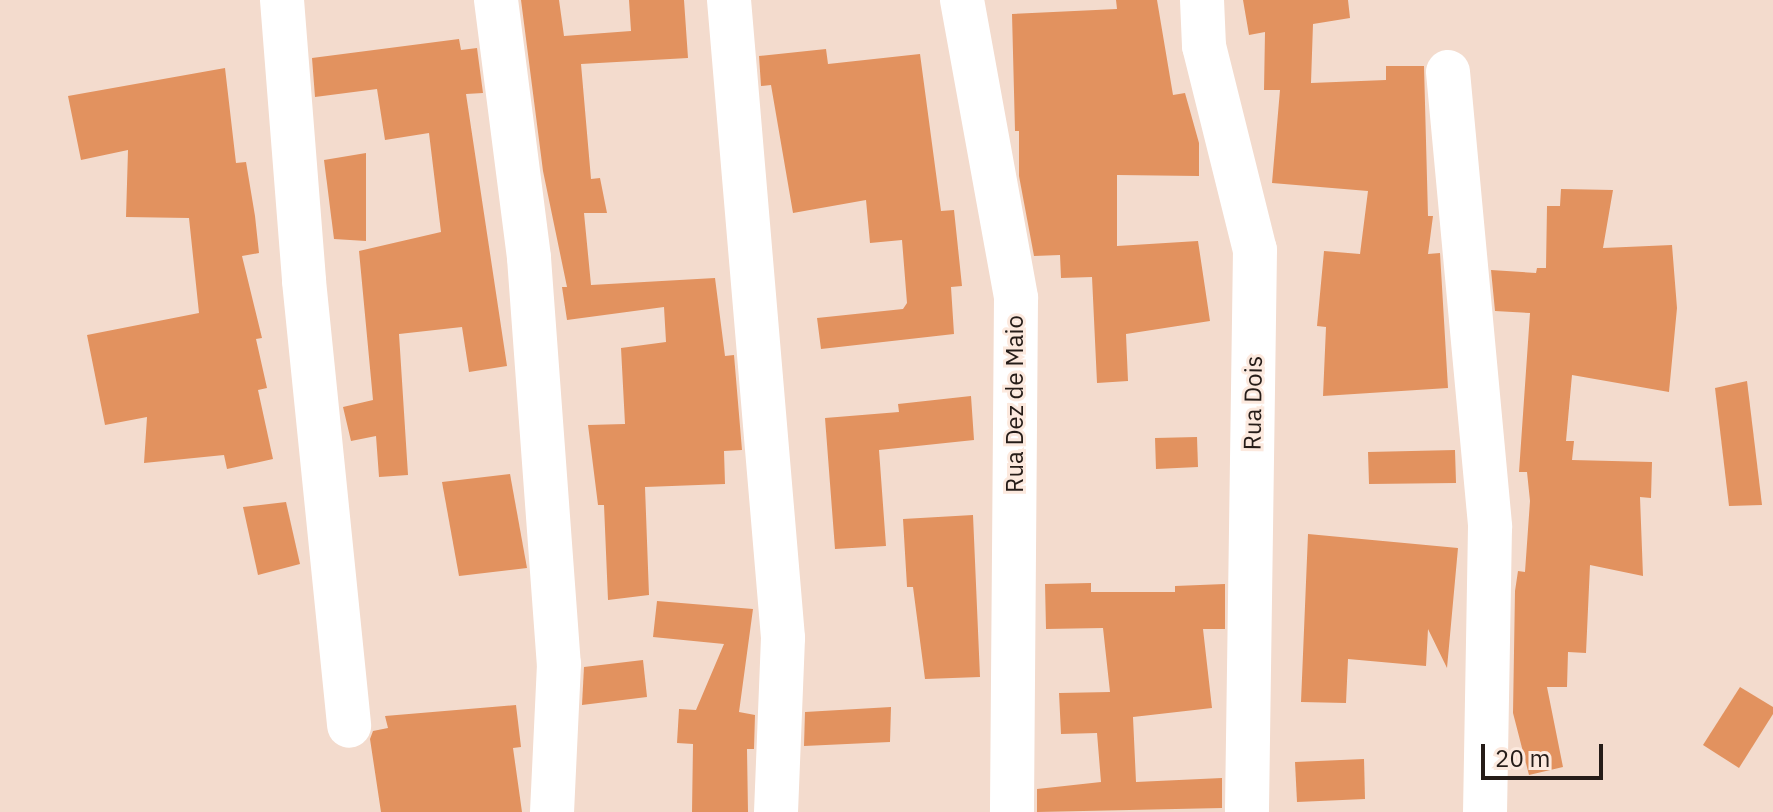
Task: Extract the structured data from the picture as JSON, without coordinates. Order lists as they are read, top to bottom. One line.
{"streets":{"street":["Rua Dois","Rua Dez de Maio"]},"scale_bar":"20 m"}
